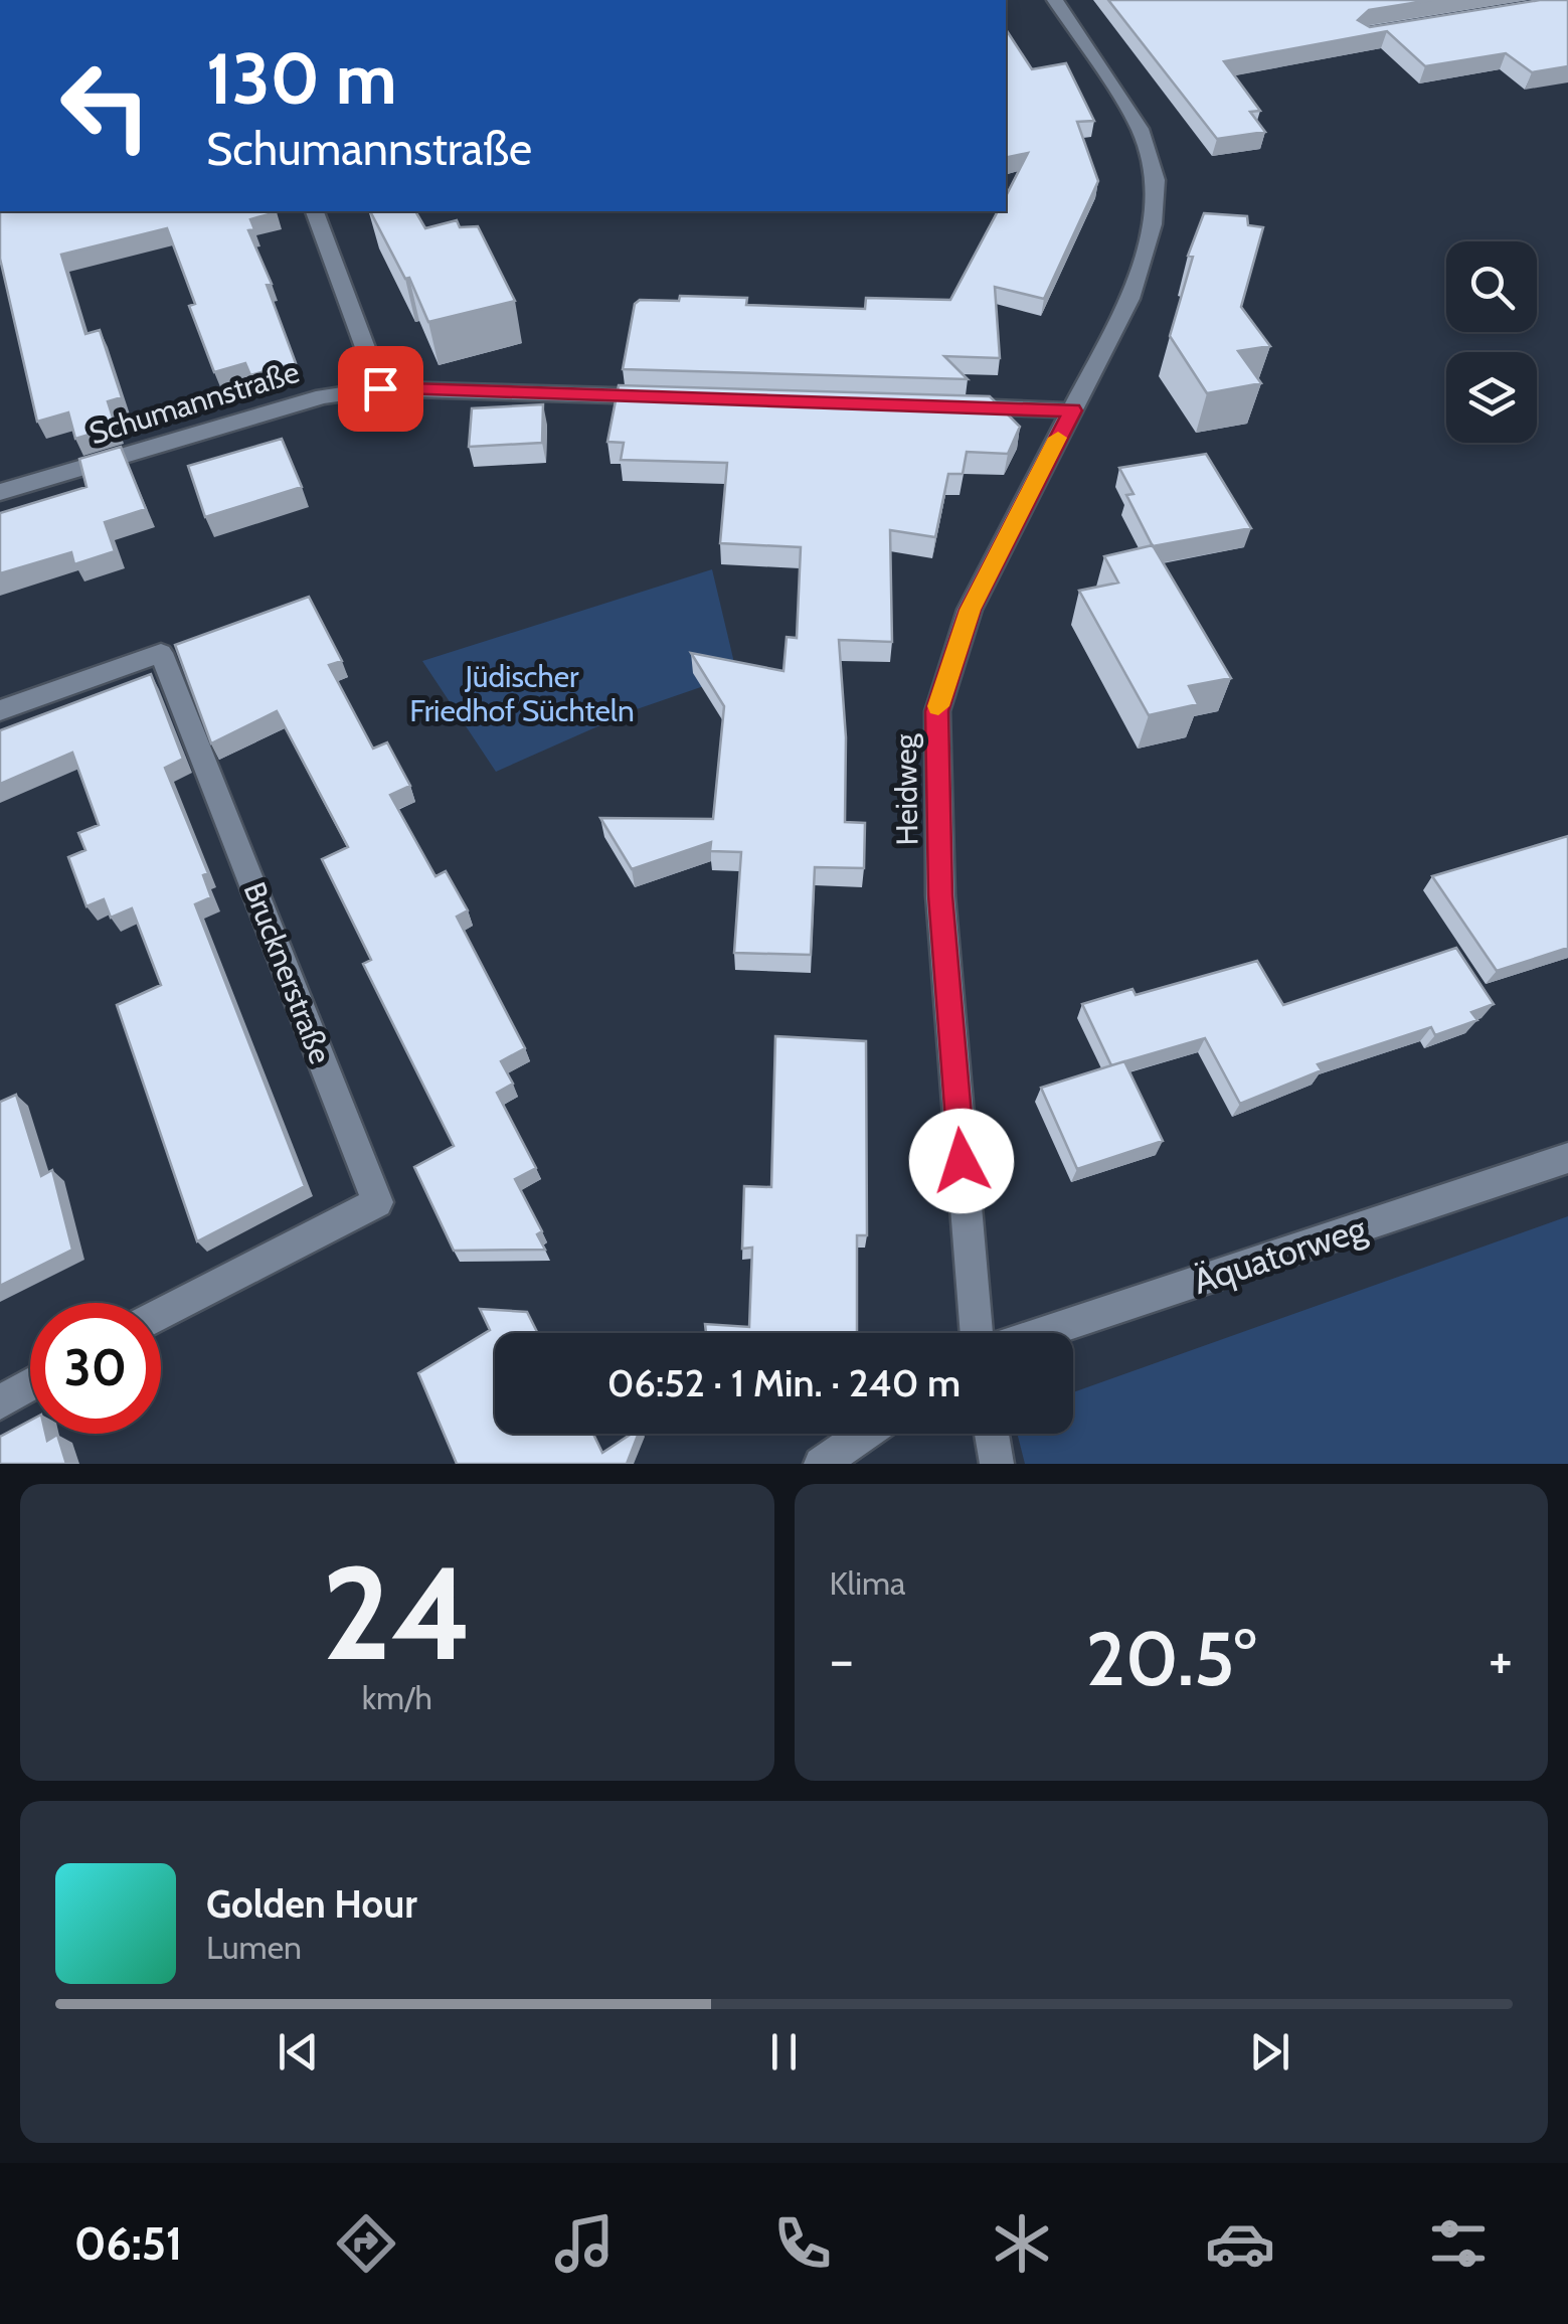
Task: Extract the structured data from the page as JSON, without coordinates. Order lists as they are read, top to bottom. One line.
{"streets":{"street":["Schumannstraße","Heidweg","Brucknerstraße","Äquatorweg"]},"parks":["Jüdischer Friedhof Süchteln"],"page":{"turn":["130 m","Schumannstraße"],"limit":"30","trip":"06:52 · 1 Min. · 240 m","tile":[["24","km/h"],"Klima"],"heat":["−","20.5°","+"],"song":["Golden Hour","Lumen"],"tabs":"06:51"}}
